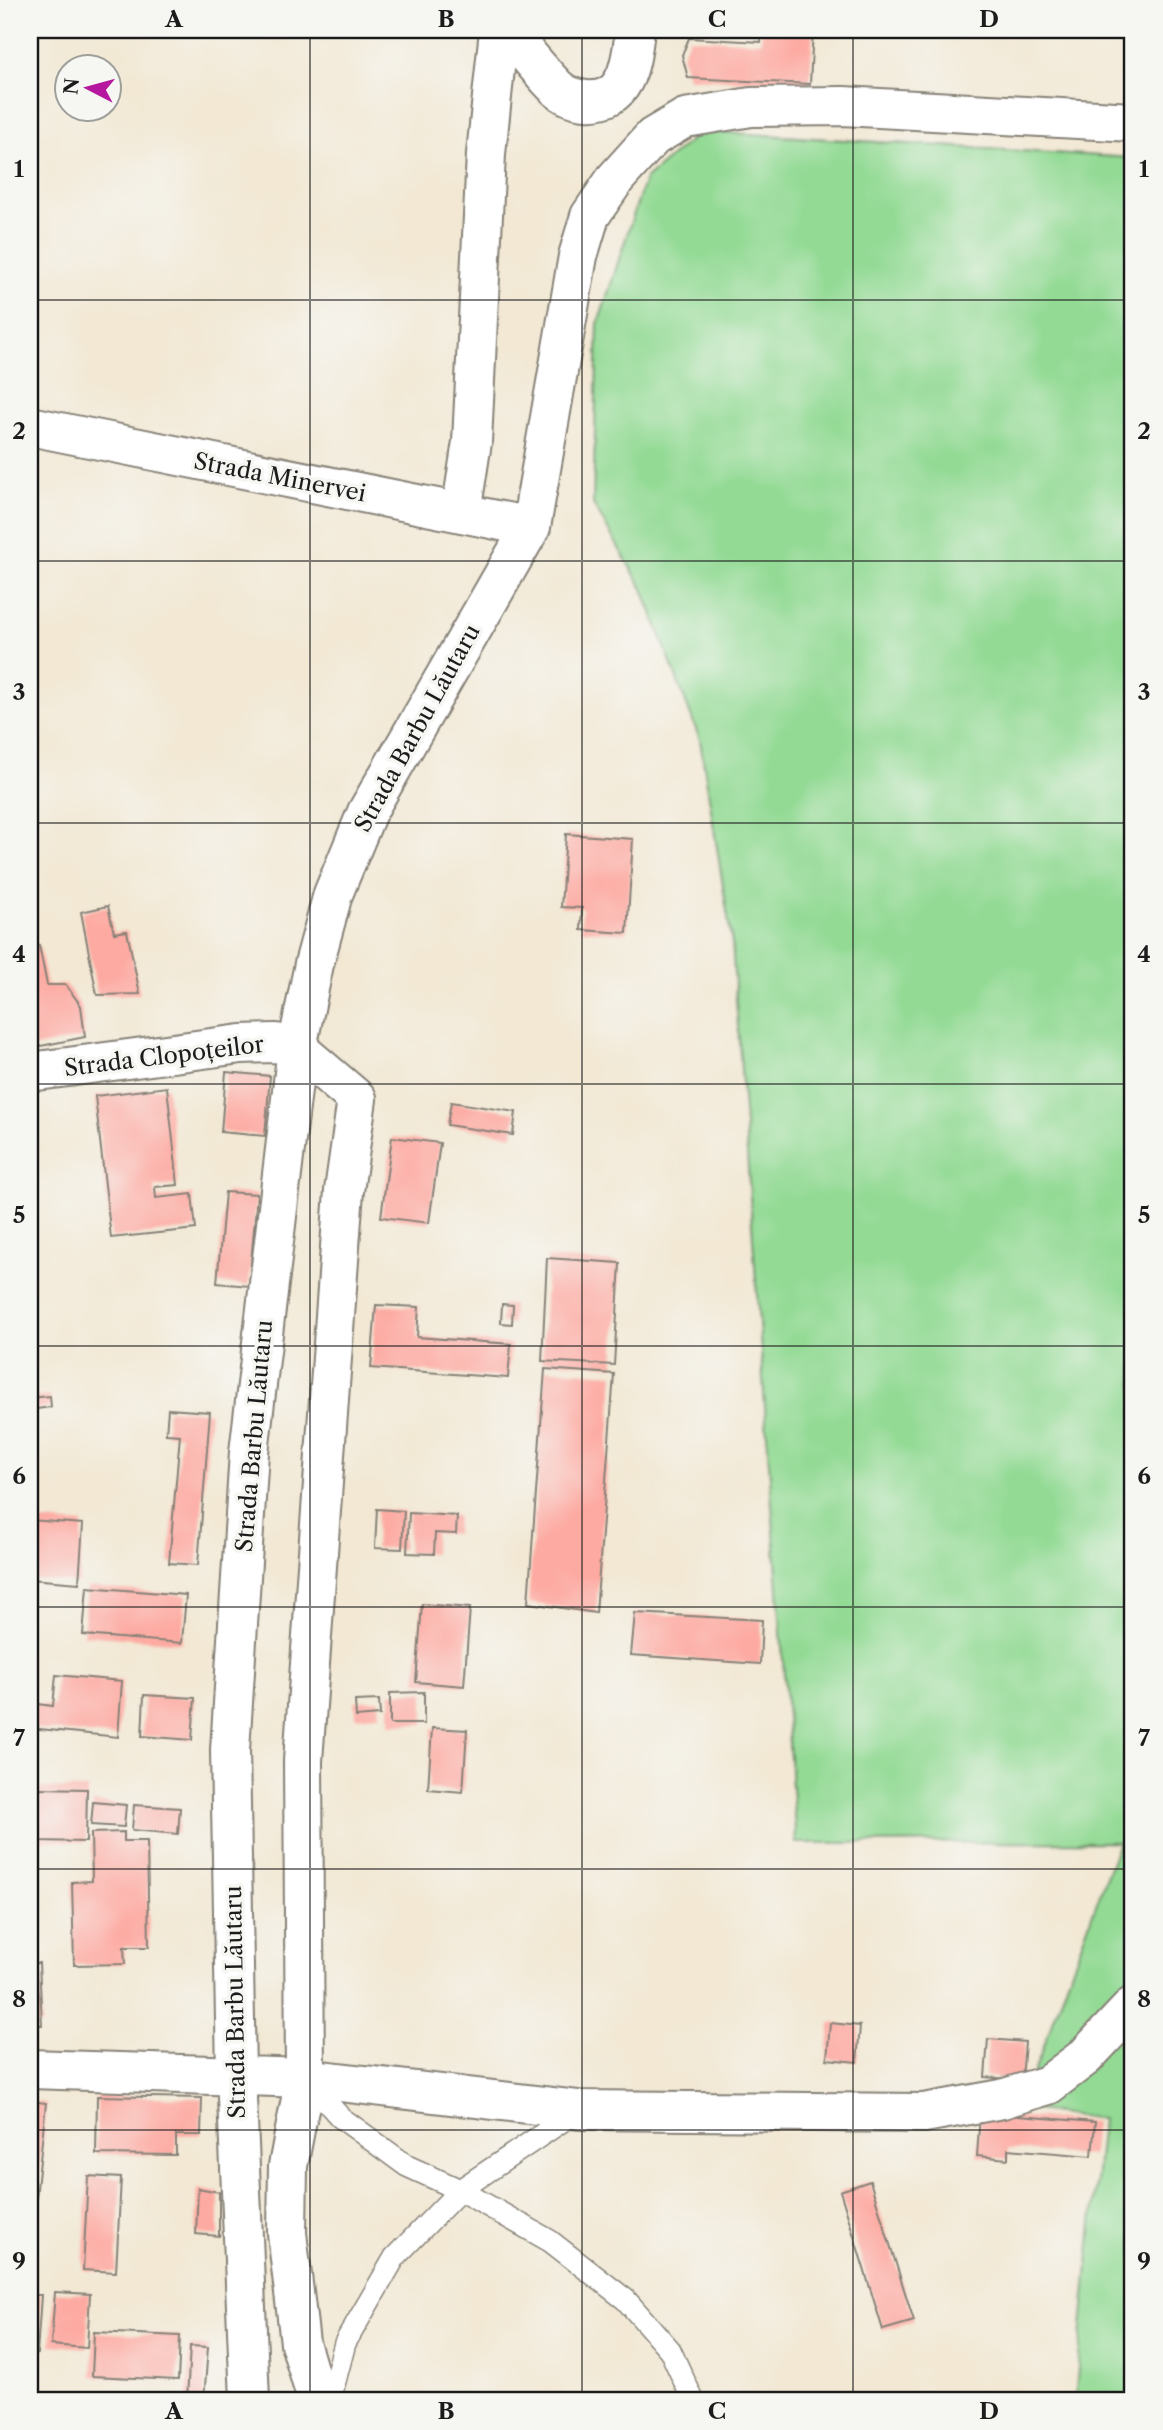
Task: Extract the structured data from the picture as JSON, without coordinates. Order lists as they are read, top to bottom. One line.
{"streets":{"street":["Strada Minervei","Strada Barbu Lăutaru","Strada Clopoțeilor"]},"crossings":[["Strada Minervei","Strada Barbu Lăutaru"],["Strada Barbu Lăutaru","Strada Clopoțeilor"]],"north":"left","grid":{"columns":["A","B","C","D"],"rows":["1","2","3","4","5","6","7","8","9"]}}
